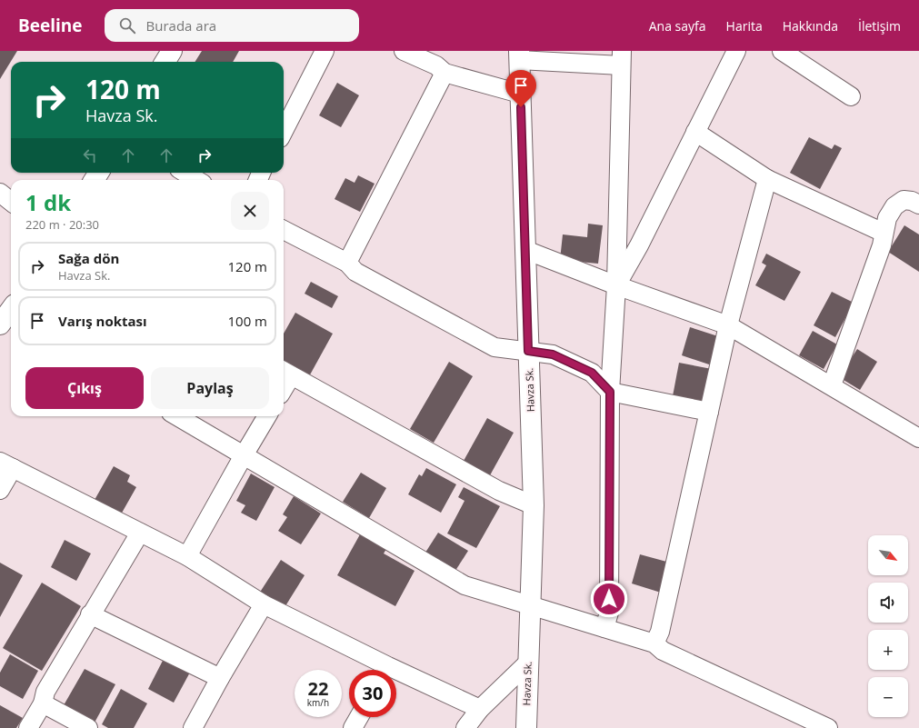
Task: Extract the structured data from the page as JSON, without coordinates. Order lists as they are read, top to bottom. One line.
{"streets":{"street":["Havza Sk."]},"north":"bottom right","page":{"header":"Beeline","search":"Burada ara","nav":["Ana sayfa","Harita","Hakkında","İletişim"],"turn":["120 m","Havza Sk."],"heading":["1 dk","220 m · 20:30"],"list":[{"name":"Sağa dön","note":"Havza Sk.","value":"120 m"},{"name":"Varış noktası","value":"100 m"}],"buttons":["Çıkış","Paylaş"],"map_buttons":["+","−"],"speed":"22 km/h","limit":"30"}}
